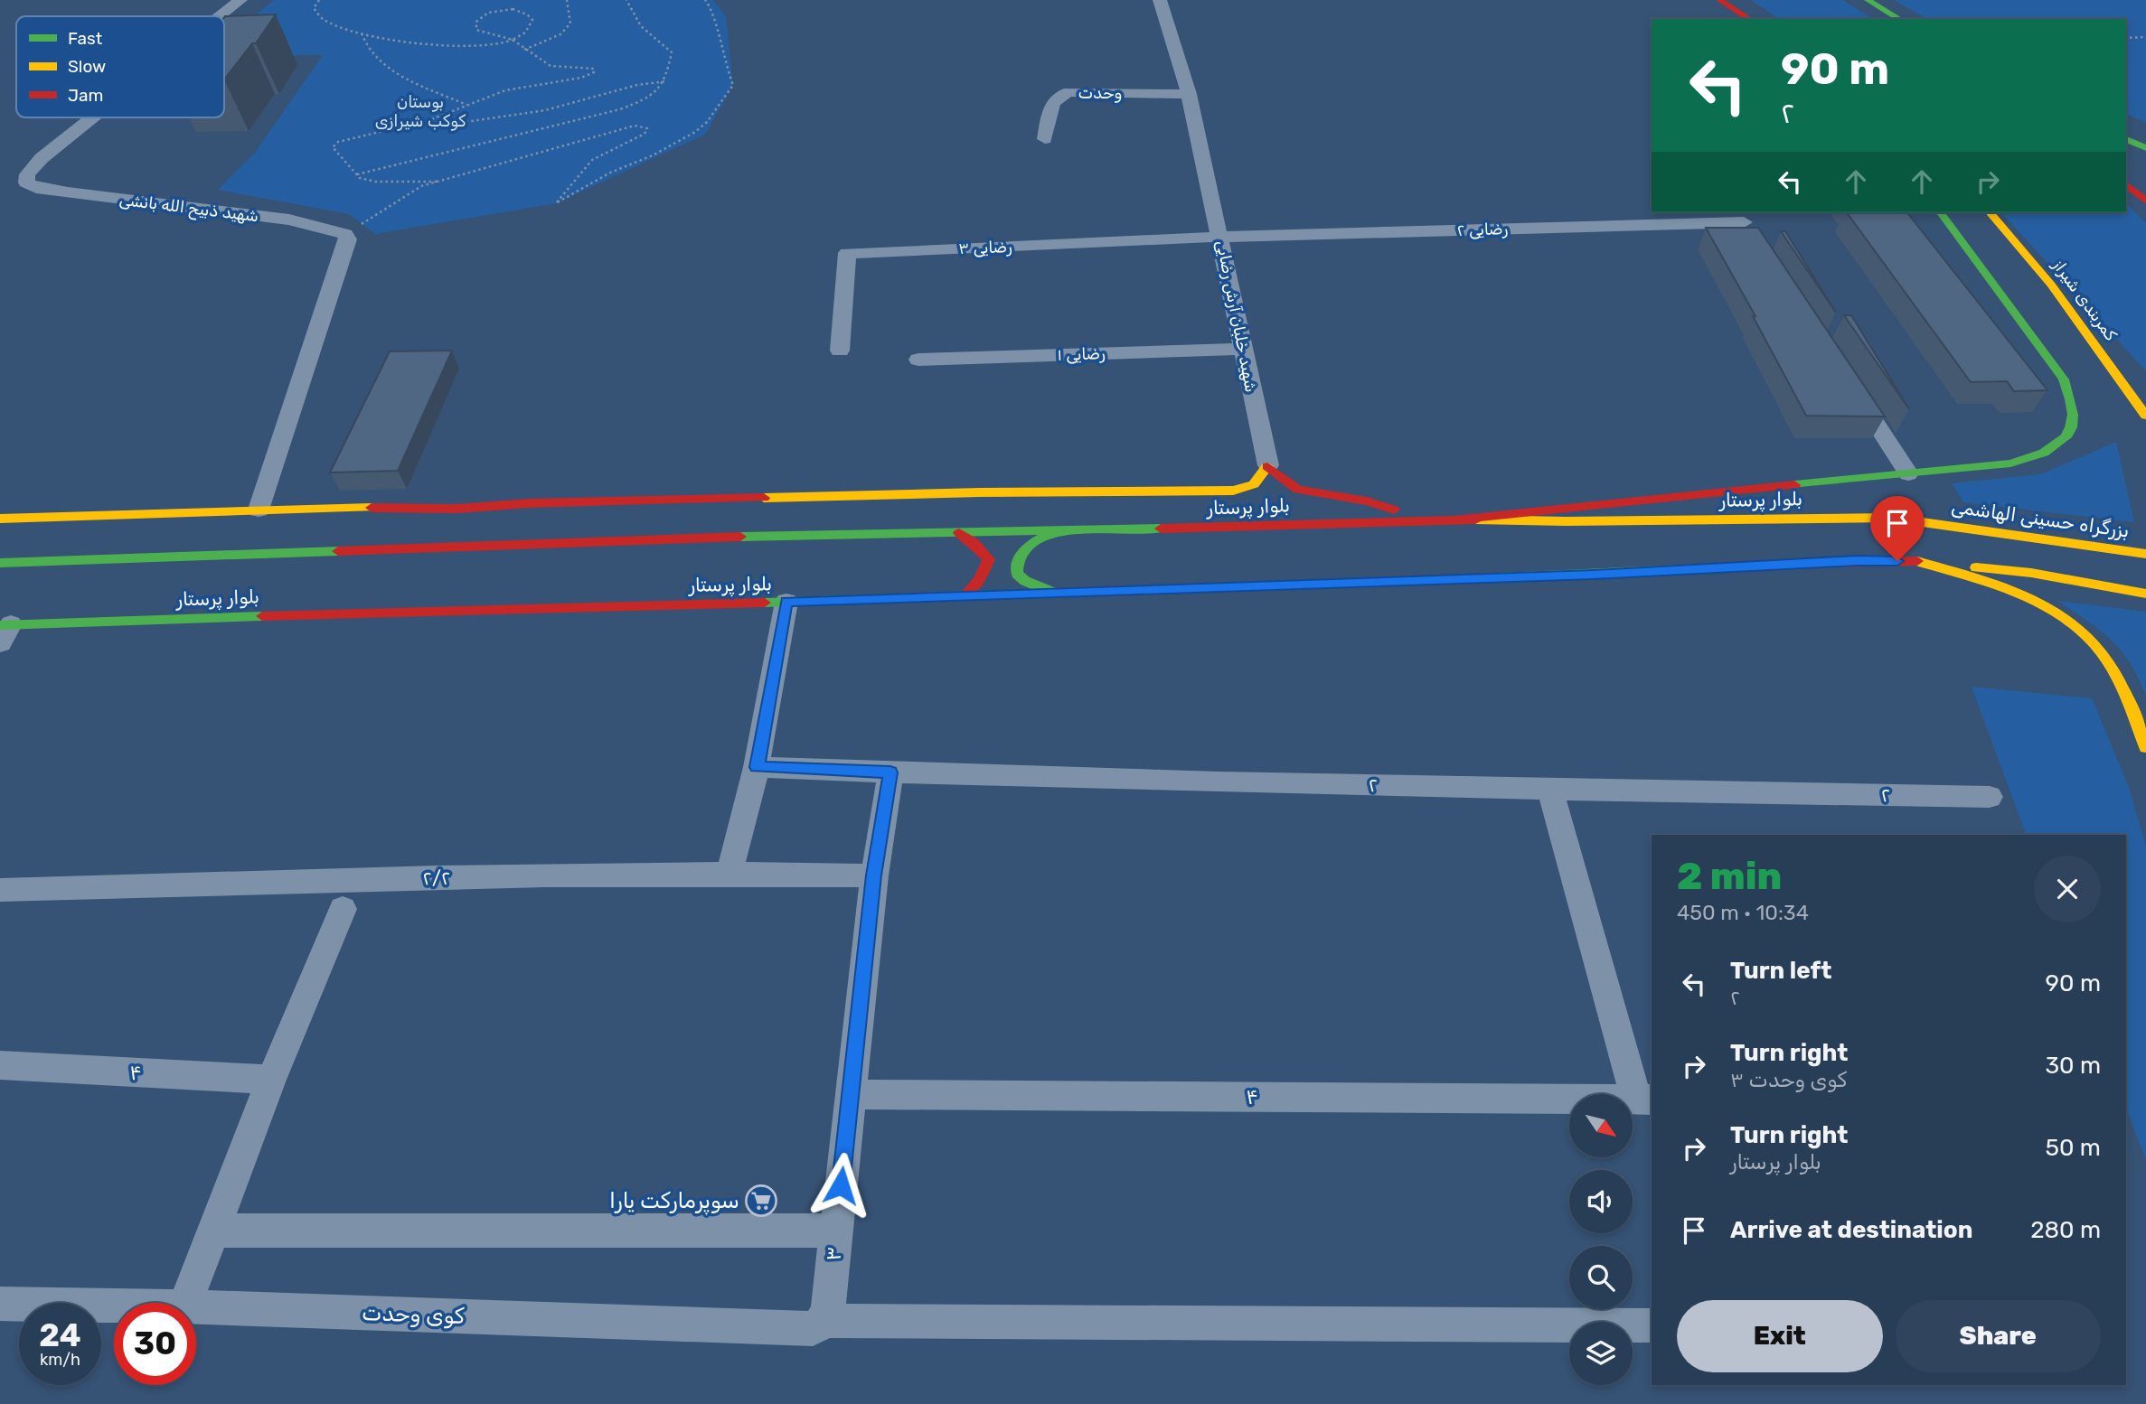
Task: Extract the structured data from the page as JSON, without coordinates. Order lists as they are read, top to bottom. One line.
{"streets":{"main road":["کمربندی شیراز","بلوار پرستار","بزرگراه حسینی الهاشمی"],"street":["وحدت","شهید ذبیح الله بانشی","رضایی ۲","رضایی ۳","شهید خلبان آرش رضایی","رضایی ۱","۲","۲/۲","۴","۳","کوی وحدت"]},"crossings":[["وحدت","شهید خلبان آرش رضایی"],["رضایی ۲","رضایی ۳"],["رضایی ۲","شهید خلبان آرش رضایی"],["رضایی ۳","شهید خلبان آرش رضایی"],["شهید خلبان آرش رضایی","رضایی ۱"],["بلوار پرستار","بزرگراه حسینی الهاشمی"],["۲","۳"],["۲/۲","۳"],["۴","۳"],["۳","کوی وحدت"]],"parks":["بوستان کوکب شیرازی"],"places":{"supermarket":["سوپرمارکت یارا"]},"legend":["Fast","Slow","Jam"],"north":"bottom right","page":{"turn":["90 m","۲"],"heading":["2 min","450 m · 10:34"],"list":[{"name":"Turn left","note":"۲","value":"90 m"},{"name":"Turn right","note":"کوی وحدت ۳","value":"30 m"},{"name":"Turn right","note":"بلوار پرستار","value":"50 m"},{"name":"Arrive at destination","value":"280 m"}],"buttons":["Exit","Share"],"speed":"24 km/h","limit":"30"}}
